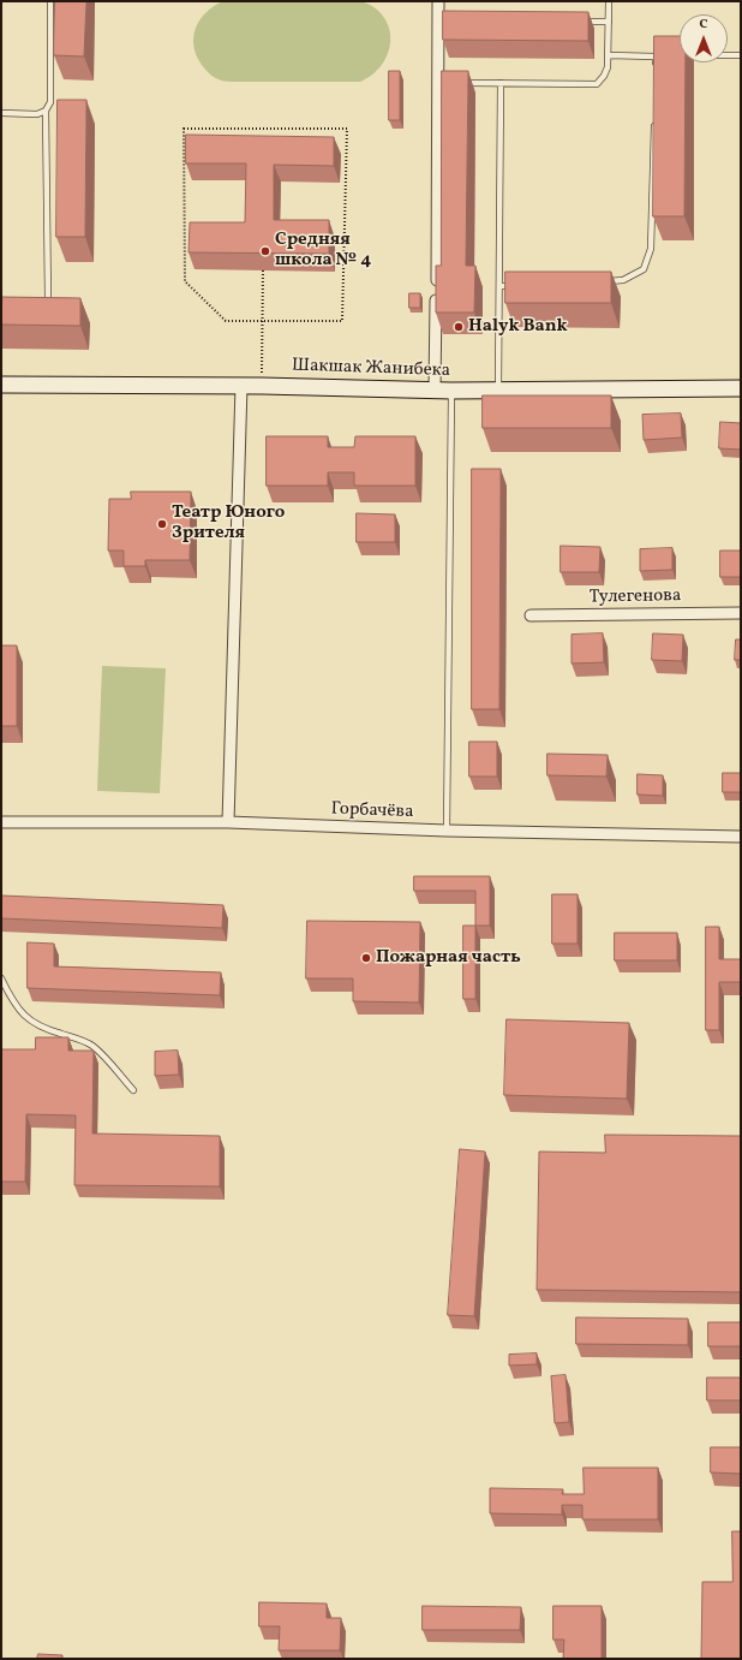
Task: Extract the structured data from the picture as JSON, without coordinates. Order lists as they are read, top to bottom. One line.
{"streets":{"main road":["Шакшак Жанибека"],"street":["Тулегенова","Горбачёва"]},"places":["Средняя школа № 4","Halyk Bank","Театр Юного Зрителя","Пожарная часть"],"north":"top"}
